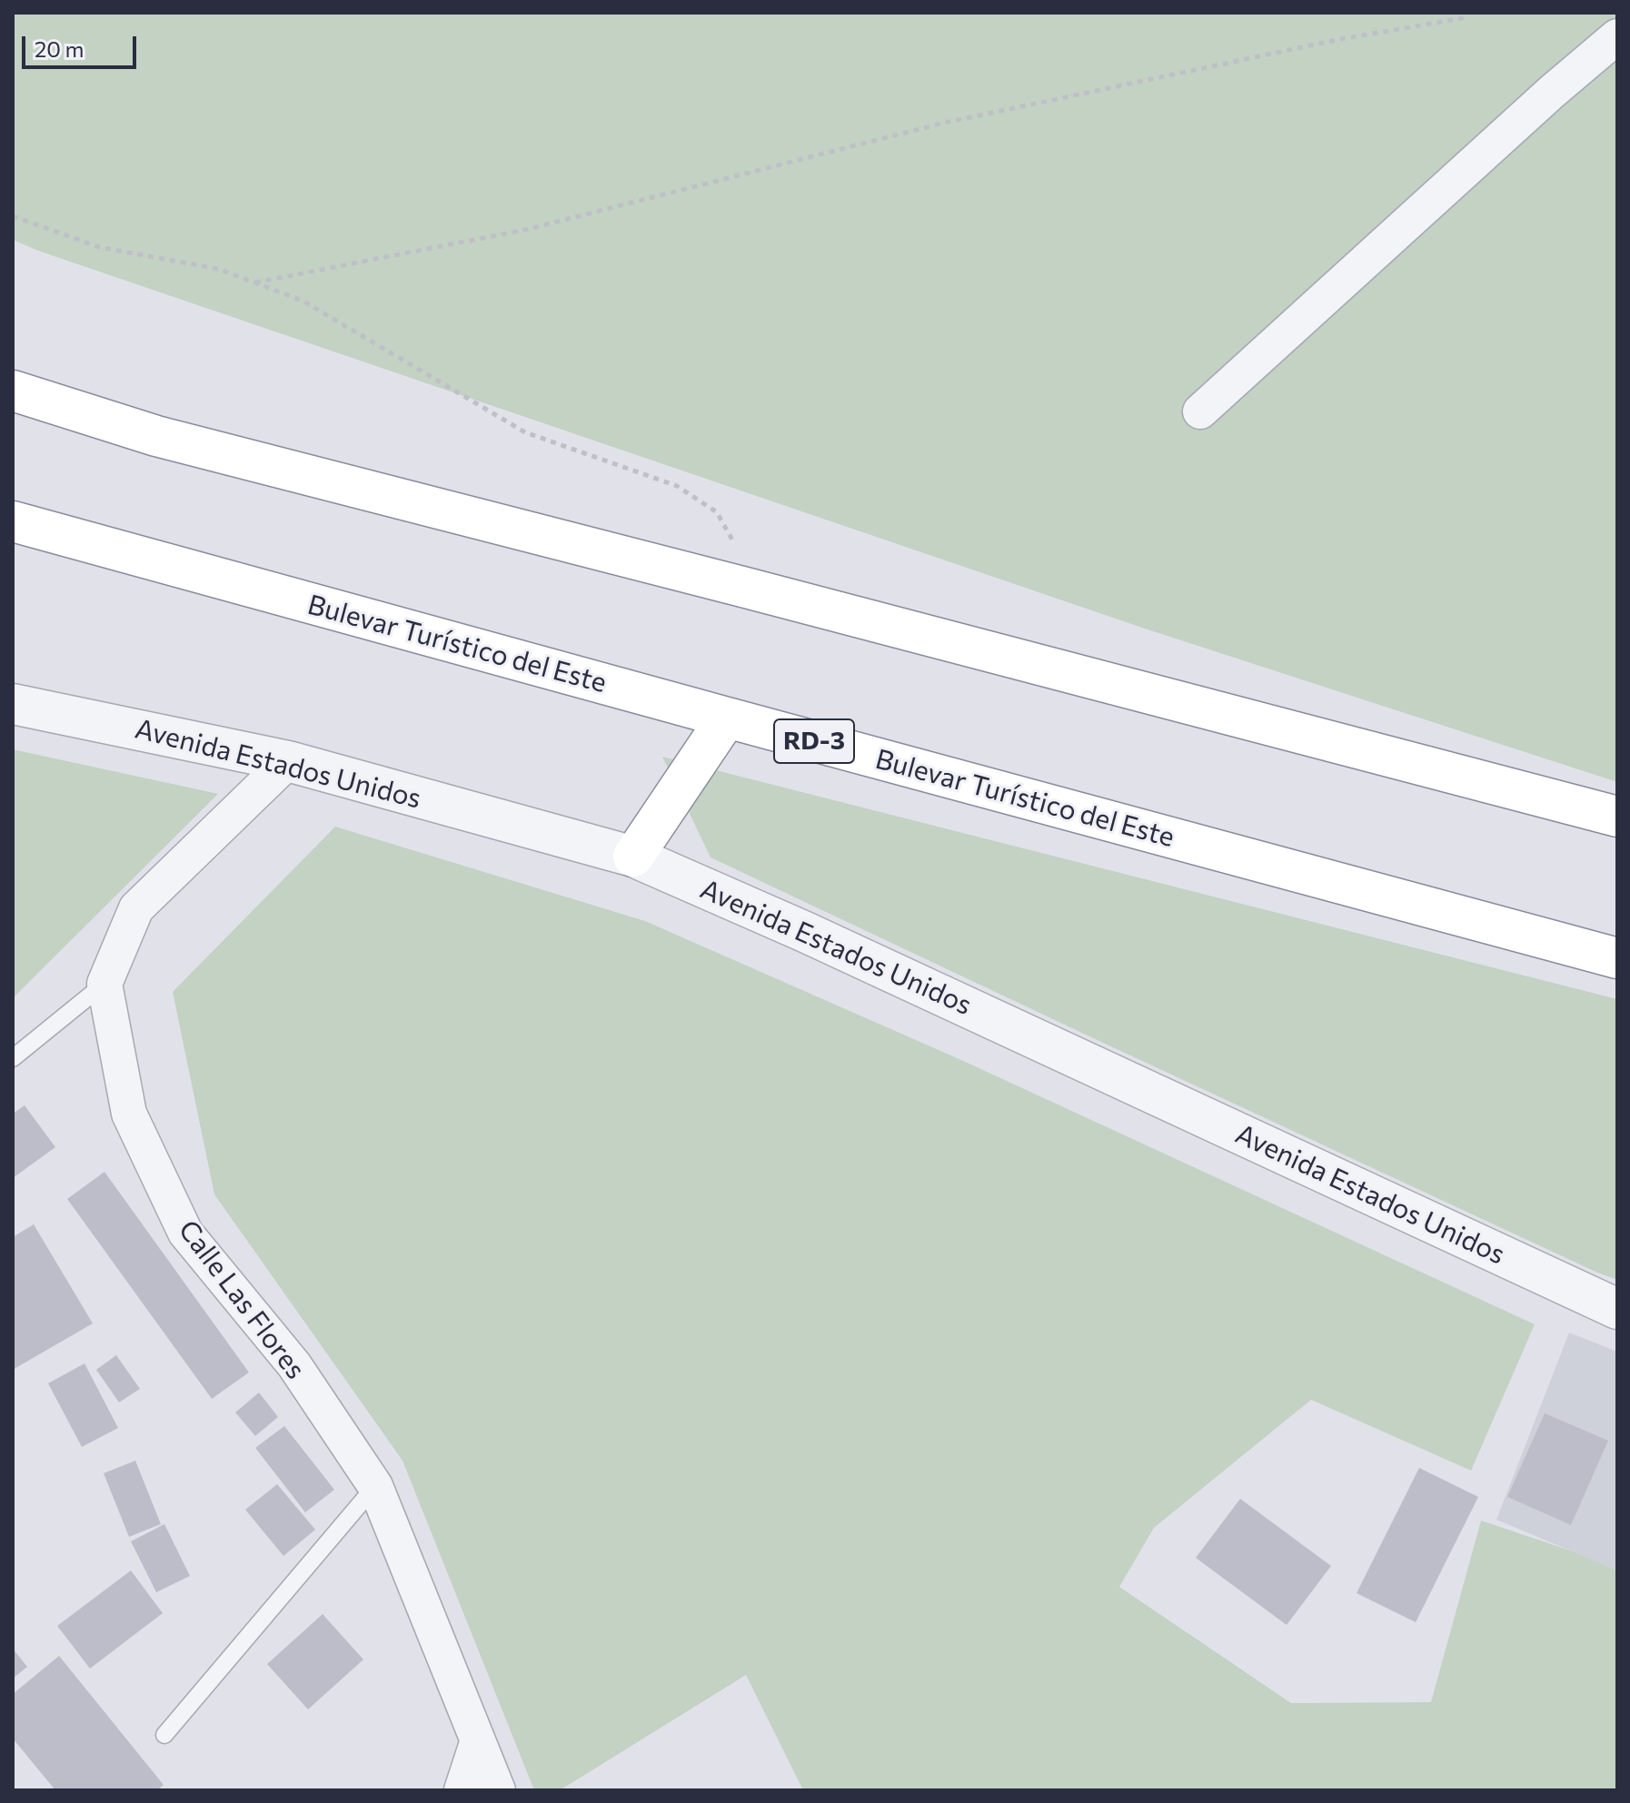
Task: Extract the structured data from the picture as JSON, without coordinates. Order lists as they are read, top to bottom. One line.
{"streets":{"highway":["Bulevar Turístico del Este","RD-3"],"street":["Avenida Estados Unidos","Calle Las Flores"]},"scale_bar":"20 m"}
